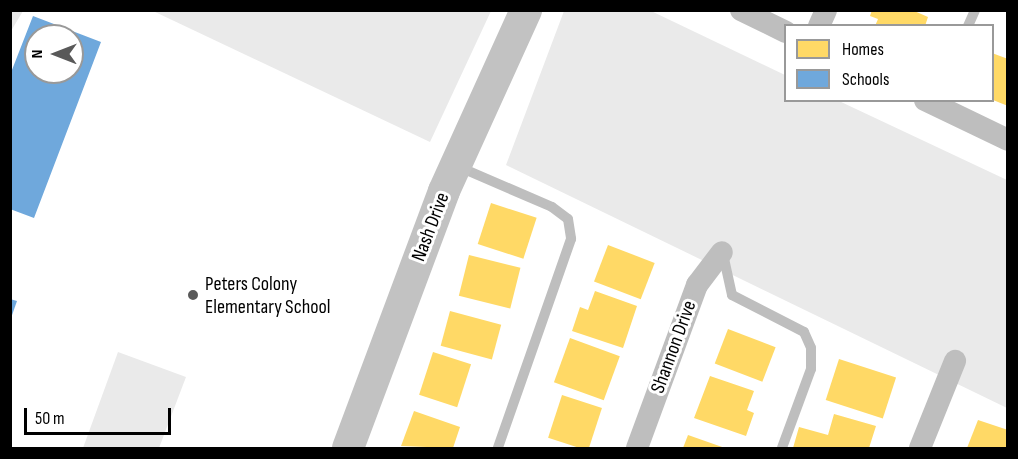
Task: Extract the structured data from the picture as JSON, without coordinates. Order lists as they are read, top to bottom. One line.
{"streets":{"street":["Nash Drive","Shannon Drive"]},"places":["Peters Colony Elementary School"],"legend":["Homes","Schools"],"scale_bar":"50 m","north":"left"}
